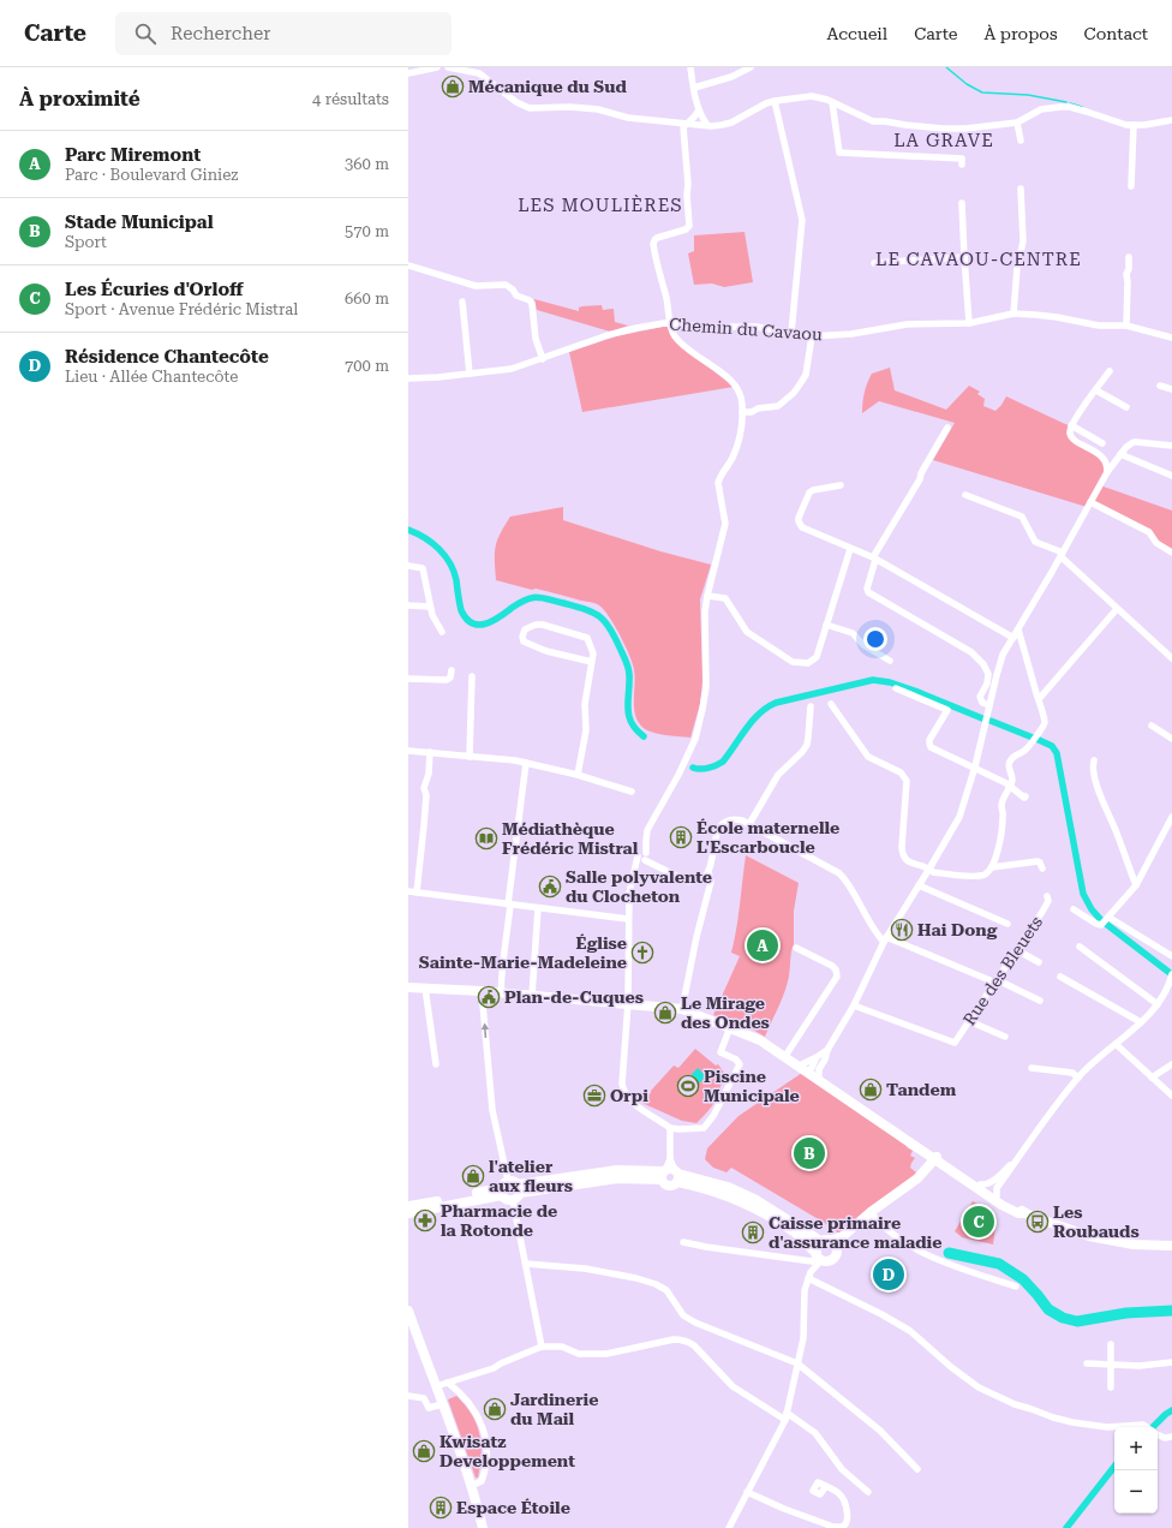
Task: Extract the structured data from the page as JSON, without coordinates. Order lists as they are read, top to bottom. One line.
{"streets":{"street":["Chemin du Cavaou","Rue des Bleuets"]},"districts":["LA GRAVE","LES MOULIÈRES","LE CAVAOU-CENTRE"],"places":{"shop":["Mécanique du Sud","Le Mirage des Ondes","Tandem","l'atelier aux fleurs","Jardinerie du Mail","Kwisatz Developpement"],"building":["École maternelle L'Escarboucle","Caisse primaire d'assurance maladie","Espace Étoile"],"library":["Médiathèque Frédéric Mistral"],"public building":["Salle polyvalente du Clocheton","Plan-de-Cuques"],"restaurant":["Hai Dong"],"church":["Église Sainte-Marie-Madeleine"],"sports":["Piscine Municipale"],"office":["Orpi"],"pharmacy":["Pharmacie de la Rotonde"],"bus stop":["Les Roubauds"]},"page":{"header":"Carte","search":"Rechercher","nav":["Accueil","Carte","À propos","Contact"],"heading":["À proximité","4 résultats"],"list":[{"mark":"A","name":"Parc Miremont","note":"Parc · Boulevard Giniez","value":"360 m"},{"mark":"B","name":"Stade Municipal","note":"Sport","value":"570 m"},{"mark":"C","name":"Les Écuries d'Orloff","note":"Sport · Avenue Frédéric Mistral","value":"660 m"},{"mark":"D","name":"Résidence Chantecôte","note":"Lieu · Allée Chantecôte","value":"700 m"}],"pins":["A","B","C","D"],"map_buttons":["+","−"]}}
